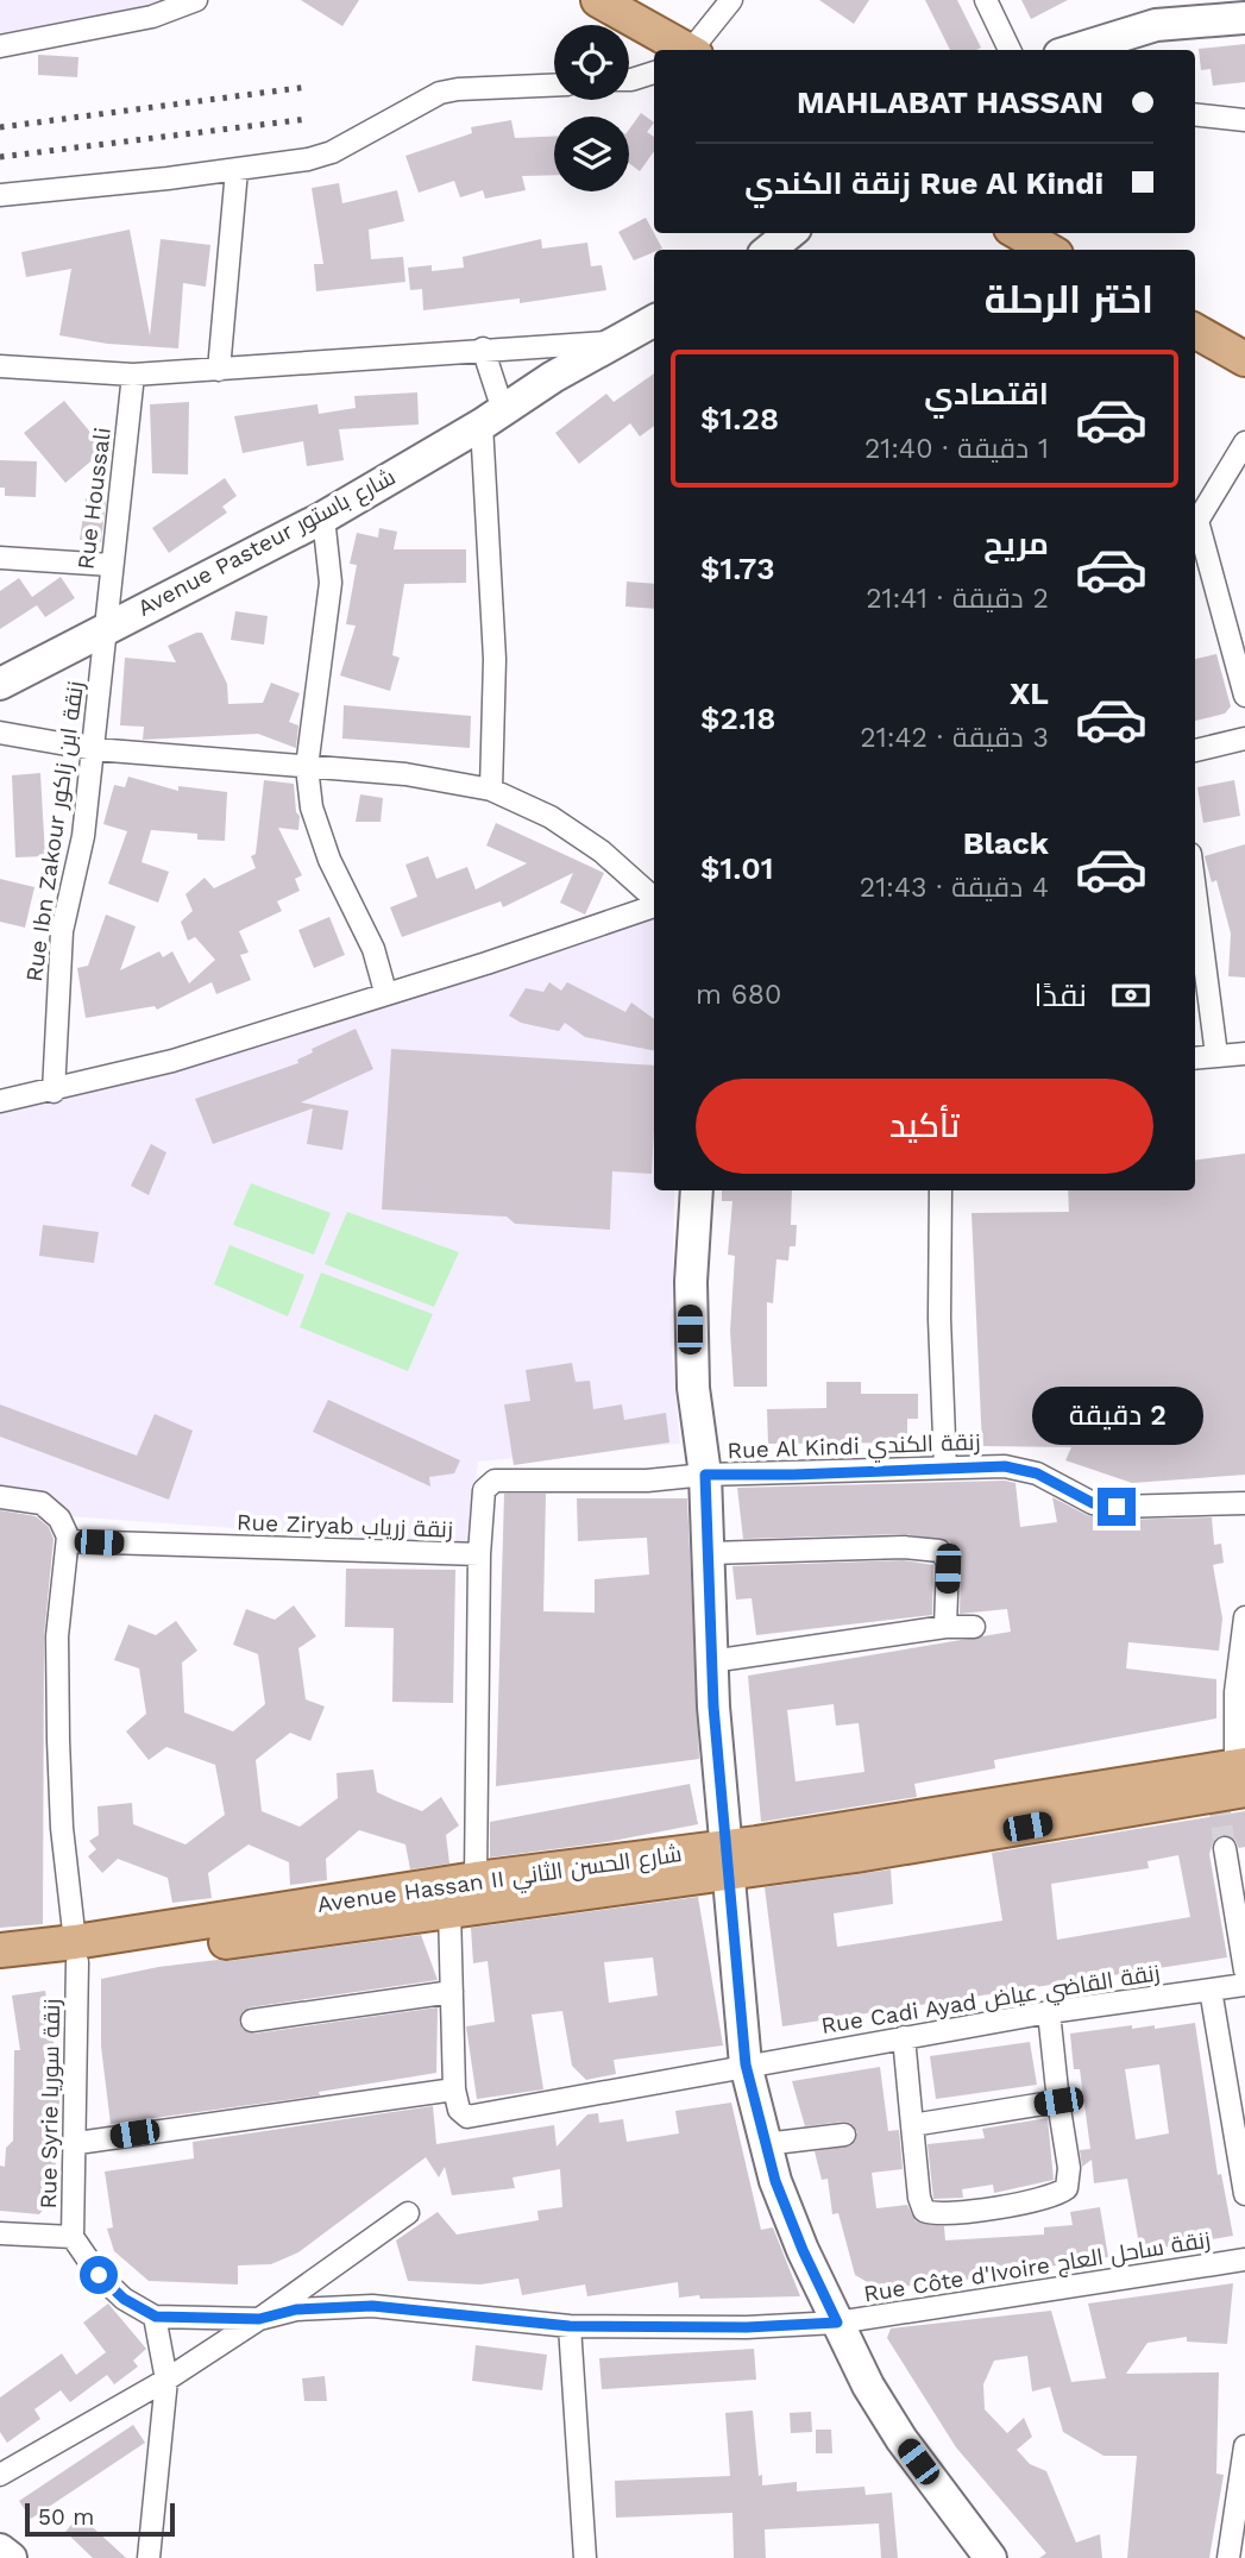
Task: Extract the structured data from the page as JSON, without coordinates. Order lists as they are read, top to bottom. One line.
{"streets":{"main road":["Avenue Hassan II شارع الحسن الثاني"],"street":["Rue Houssali","Avenue Pasteur شارع باستور","Rue Ibn Zakour زنقة ابن زاكور","Rue Al Kindi زنقة الكندي","Rue Ziryab زنقة زرياب","Rue Cadi Ayad زنقة القاضي عياض","Rue Syrie زنقة سوريا","Rue Côte d'Ivoire زنقة ساحل العاج"]},"crossings":[["Rue Houssali","Avenue Pasteur شارع باستور"],["Rue Houssali","Rue Ibn Zakour زنقة ابن زاكور"],["Avenue Pasteur شارع باستور","Rue Ibn Zakour زنقة ابن زاكور"],["Rue Al Kindi زنقة الكندي","Rue Ziryab زنقة زرياب"],["Rue Ziryab زنقة زرياب","Rue Syrie زنقة سوريا"],["Avenue Hassan II شارع الحسن الثاني","Rue Syrie زنقة سوريا"]],"scale_bar":"50 m","page":{"banner":["MAHLABAT HASSAN","Rue Al Kindi زنقة الكندي"],"heading":"اختر الرحلة","list":[{"name":"اقتصادي","note":"1 دقيقة · 21:40","value":"$1.28"},{"name":"مريح","note":"2 دقيقة · 21:41","value":"$1.73"},{"name":"XL","note":"3 دقيقة · 21:42","value":"$2.18"},{"name":"Black","note":"4 دقيقة · 21:43","value":"$1.01"}],"pay":["نقدًا","680 m"],"buttons":"تأكيد","bubble":"2 دقيقة","scale":"50 m"}}
